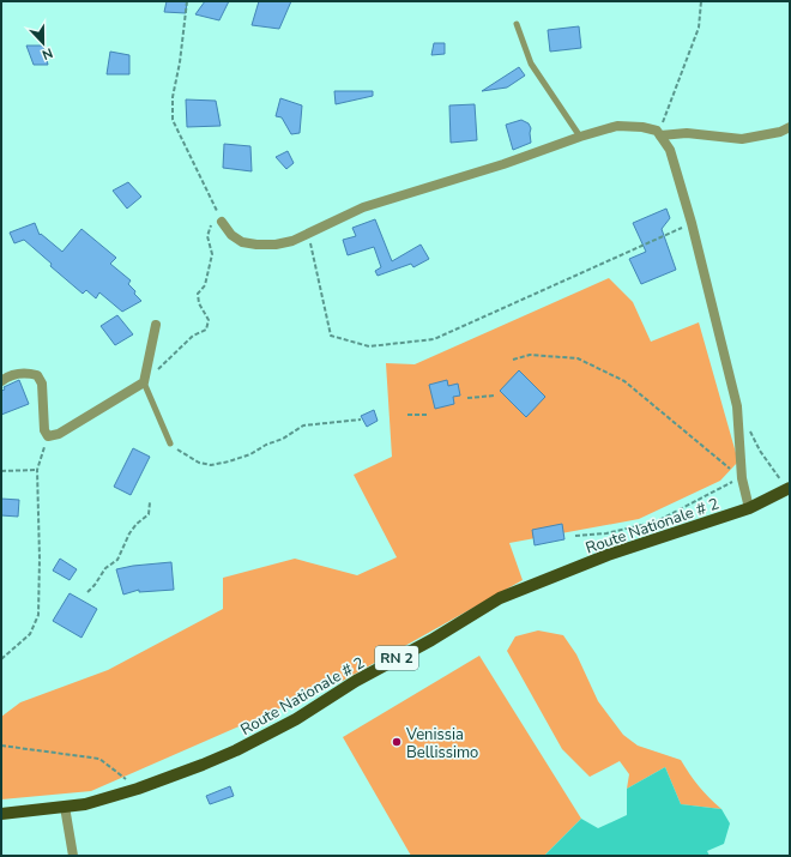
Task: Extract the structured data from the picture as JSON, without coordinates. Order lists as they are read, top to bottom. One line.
{"streets":{"main road":["Route Nationale # 2","RN 2"]},"places":["Venissia Bellissimo"],"north":"bottom"}
